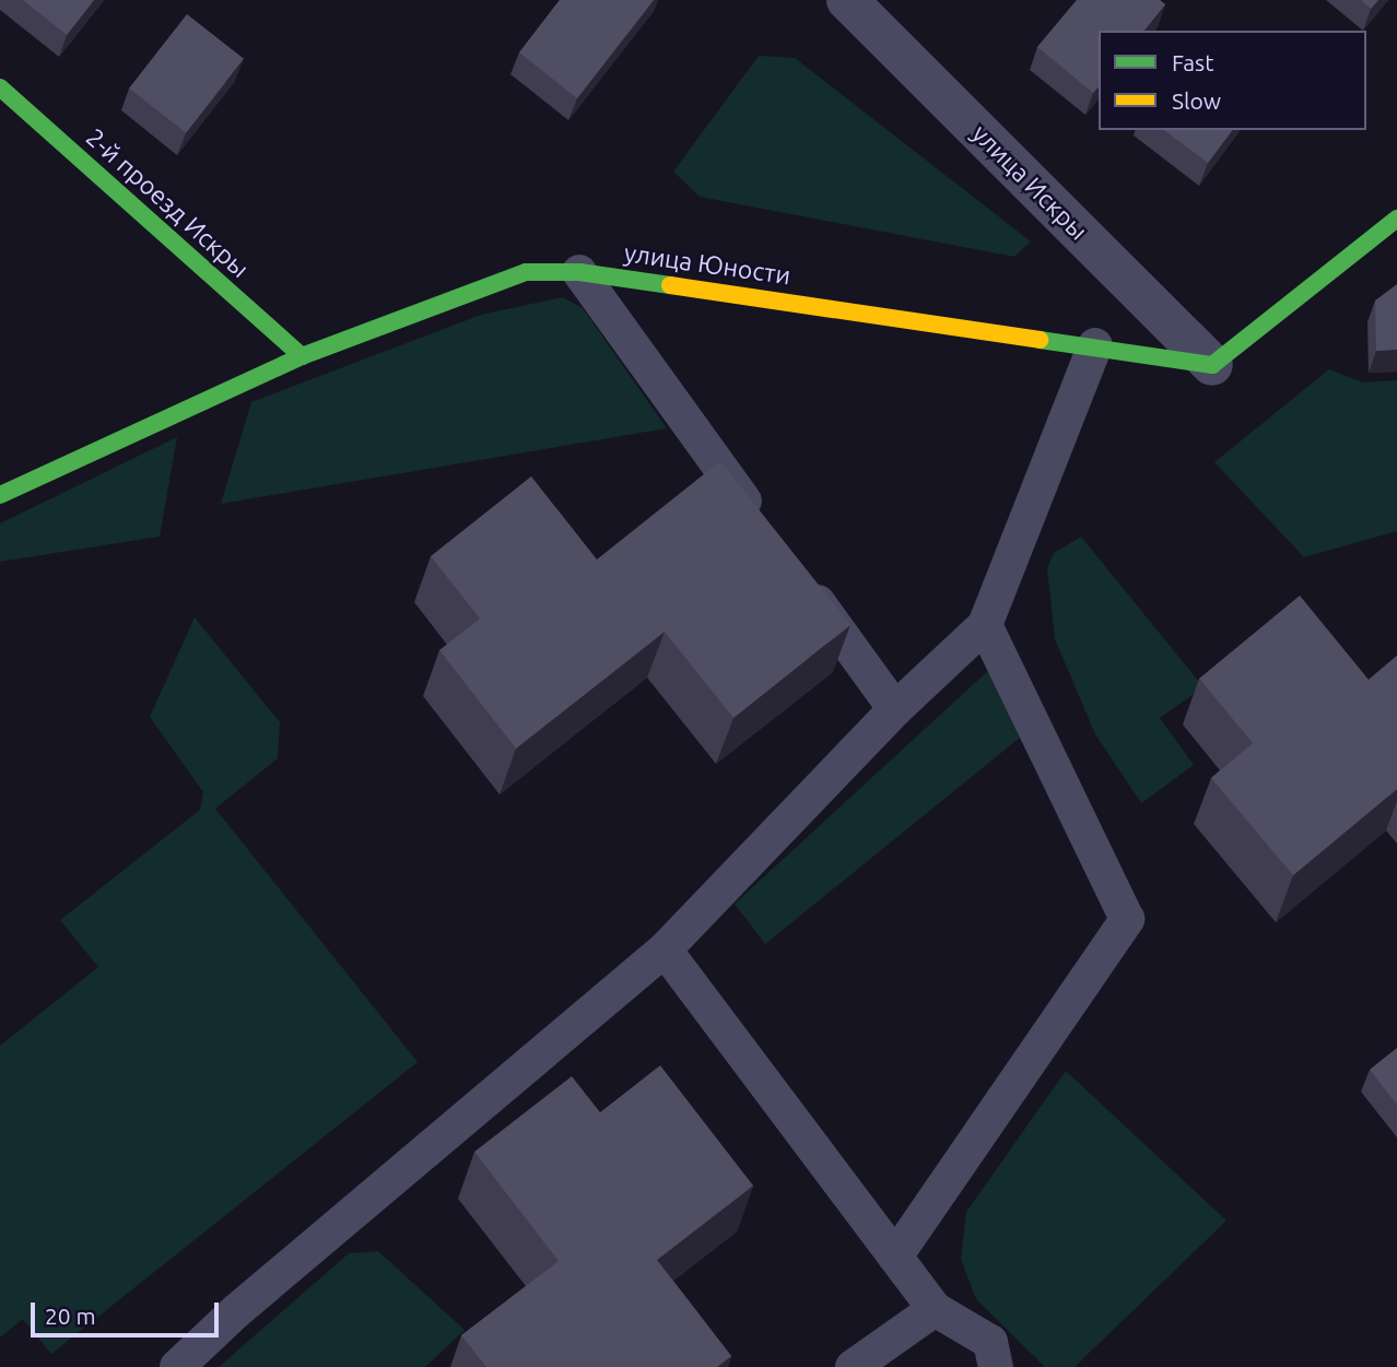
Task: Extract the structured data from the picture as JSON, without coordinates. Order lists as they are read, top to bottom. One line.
{"streets":{"street":["улица Искры","2-й проезд Искры","улица Юности"]},"crossings":[["улица Искры","улица Юности"],["2-й проезд Искры","улица Юности"]],"legend":["Fast","Slow"],"scale_bar":"20 m"}
